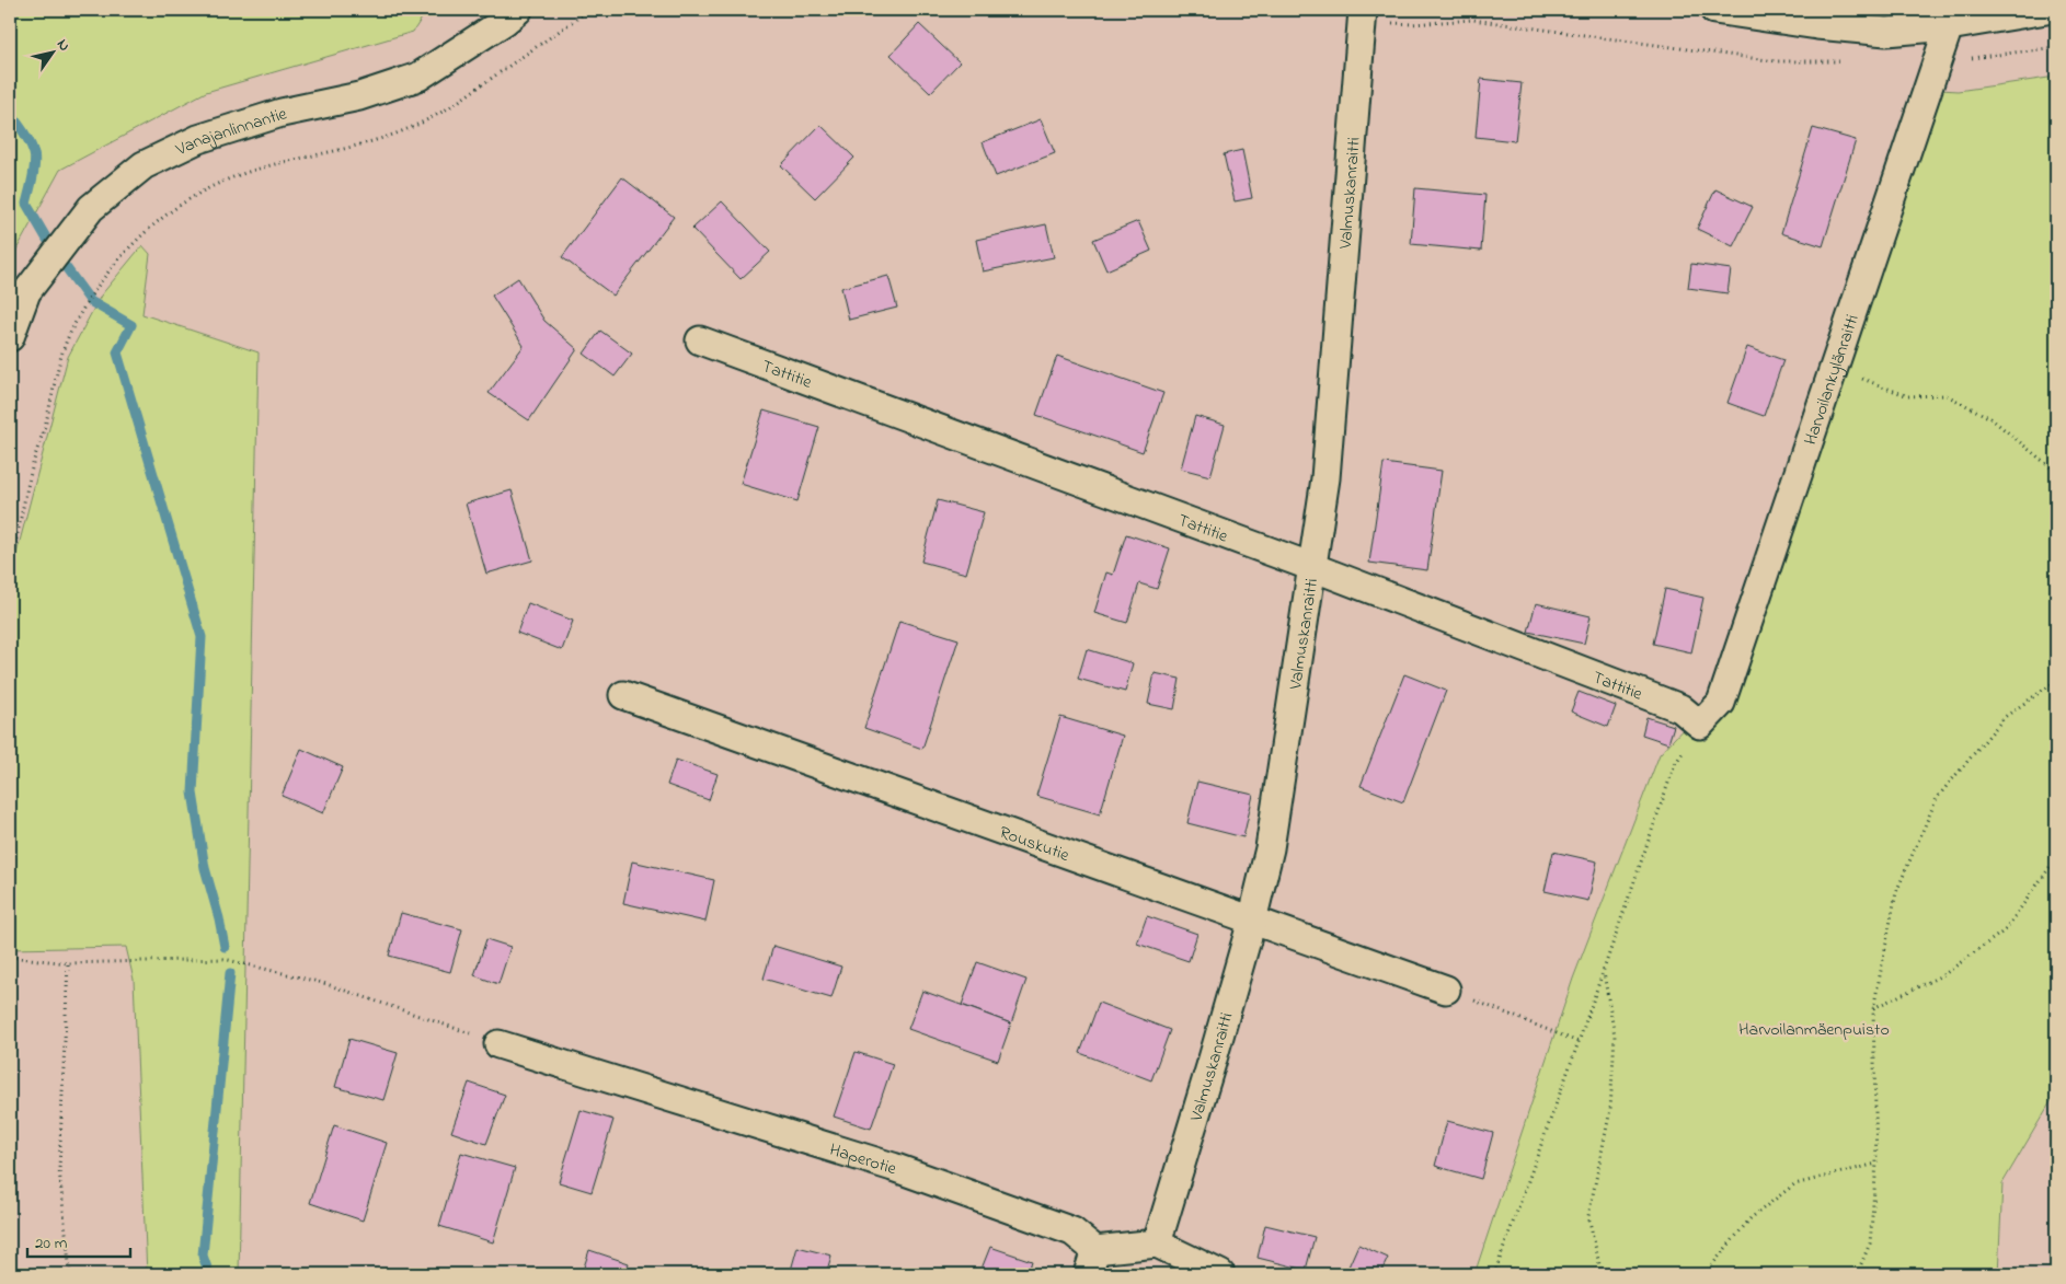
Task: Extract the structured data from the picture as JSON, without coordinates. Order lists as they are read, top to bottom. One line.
{"streets":{"street":["Vanajanlinnantie","Valmuskanraitti","Tattitie","Harvoilankylänraitti","Rouskutie","Haperotie"]},"crossings":[["Valmuskanraitti","Tattitie"],["Valmuskanraitti","Rouskutie"],["Valmuskanraitti","Haperotie"],["Tattitie","Harvoilankylänraitti"]],"parks":["Harvoilanmäenpuisto"],"scale_bar":"20 m","north":"top right"}
